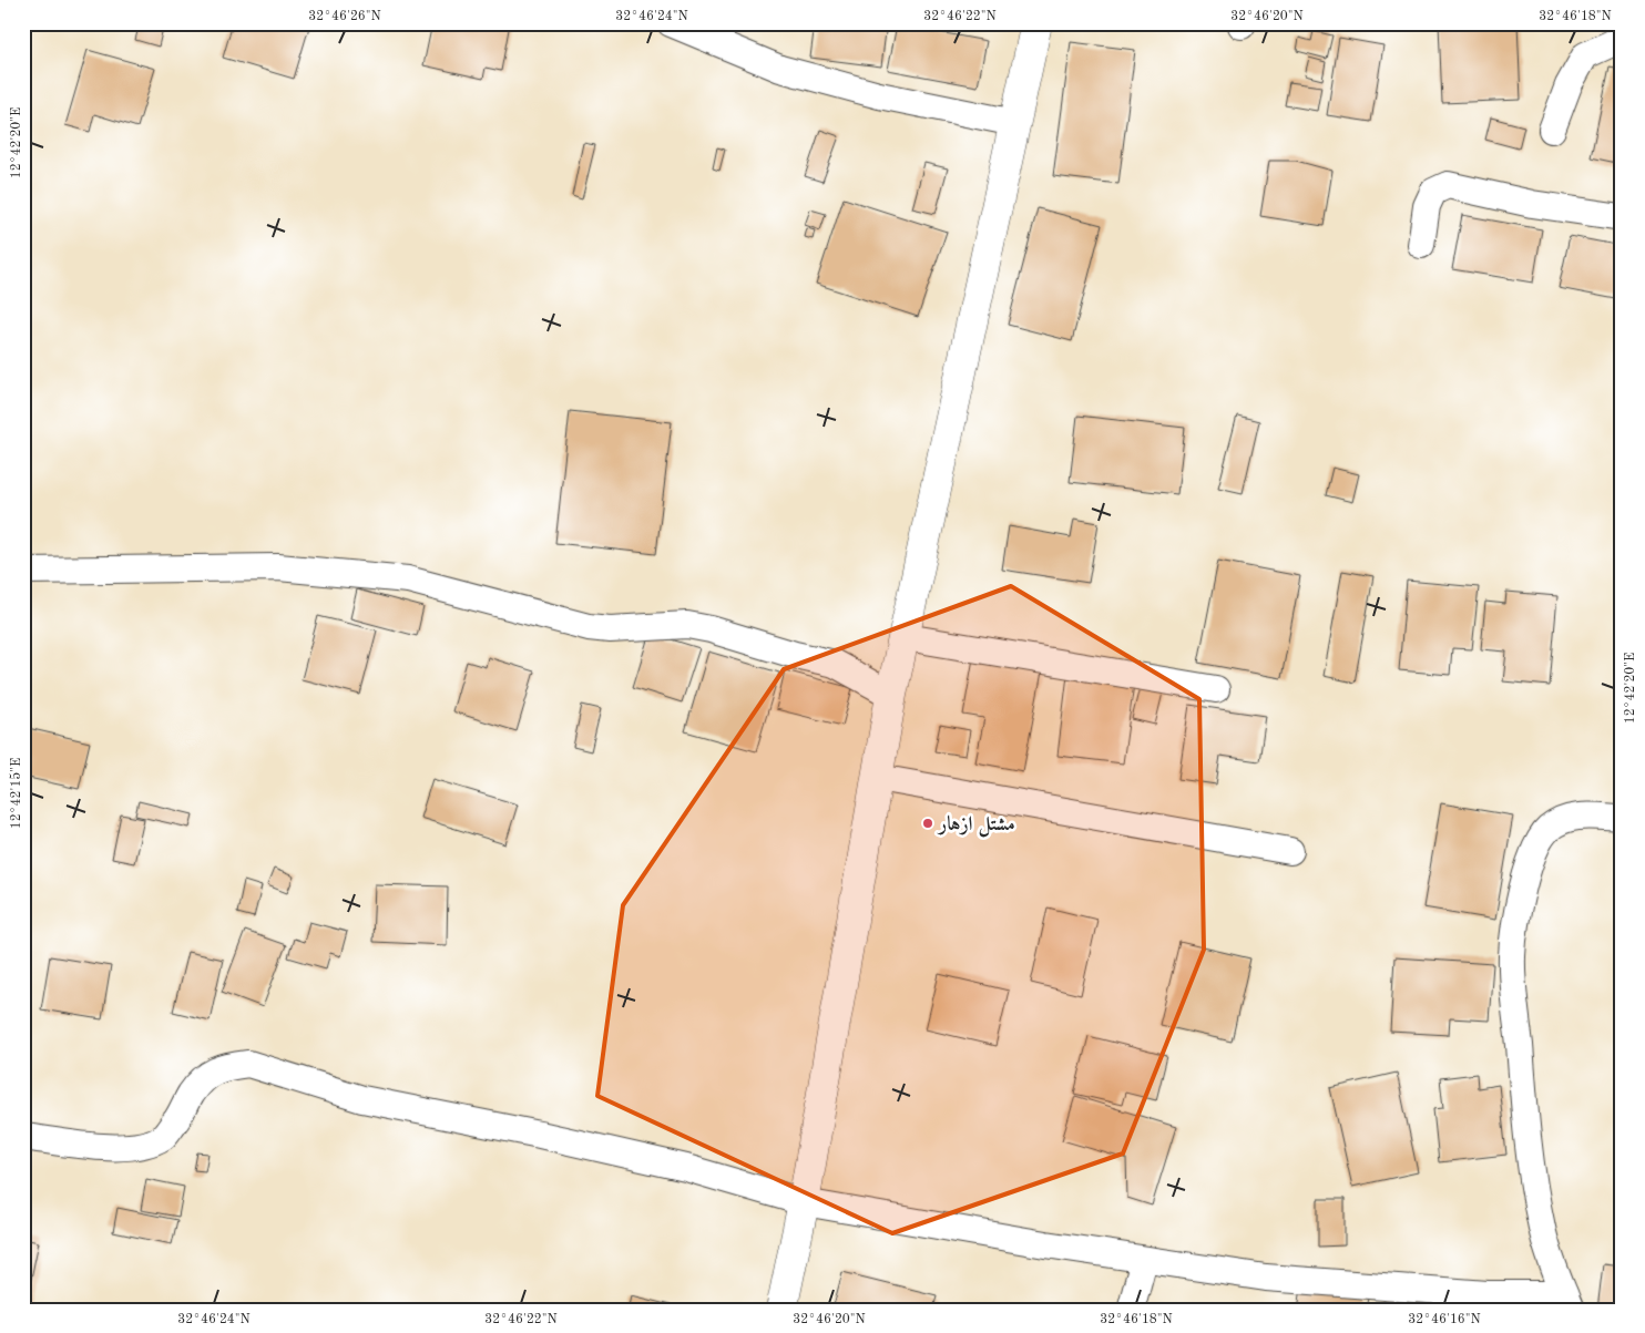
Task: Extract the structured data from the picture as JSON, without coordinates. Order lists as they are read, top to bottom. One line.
{"places":["مشتل ازهار"],"coordinates":["32°46'26\"N","32°46'24\"N","32°46'22\"N","32°46'20\"N","32°46'18\"N","12°42'20\"E","12°42'15\"E","32°46'16\"N"]}
